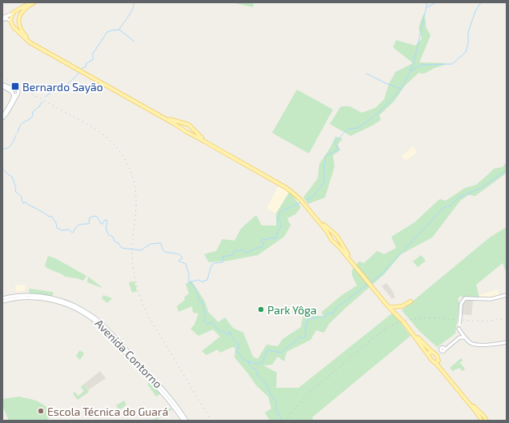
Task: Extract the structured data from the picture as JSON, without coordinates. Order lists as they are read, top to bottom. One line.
{"streets":{"main road":["Avenida Contorno"]},"places":{"transit":["Bernardo Sayão"],"other":["Park Yôga","Escola Técnica do Guará"]}}
